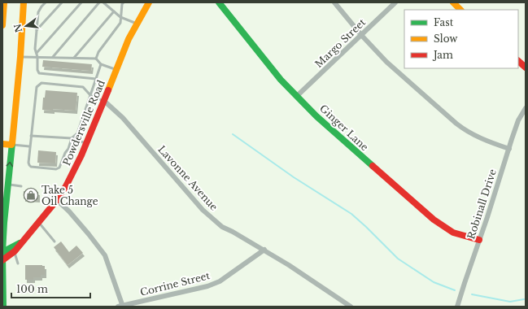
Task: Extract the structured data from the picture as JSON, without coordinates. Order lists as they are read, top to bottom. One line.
{"streets":{"main road":["Powdersville Road","Ginger Lane"],"street":["Margo Street","Lavonne Avenue","Robinall Drive","Corrine Street"]},"crossings":[["Margo Street","Ginger Lane"],["Powdersville Road","Lavonne Avenue"],["Ginger Lane","Robinall Drive"],["Lavonne Avenue","Corrine Street"]],"places":{"shop":["Take 5 Oil Change"]},"legend":["Fast","Slow","Jam"],"scale_bar":"100 m","north":"left"}
